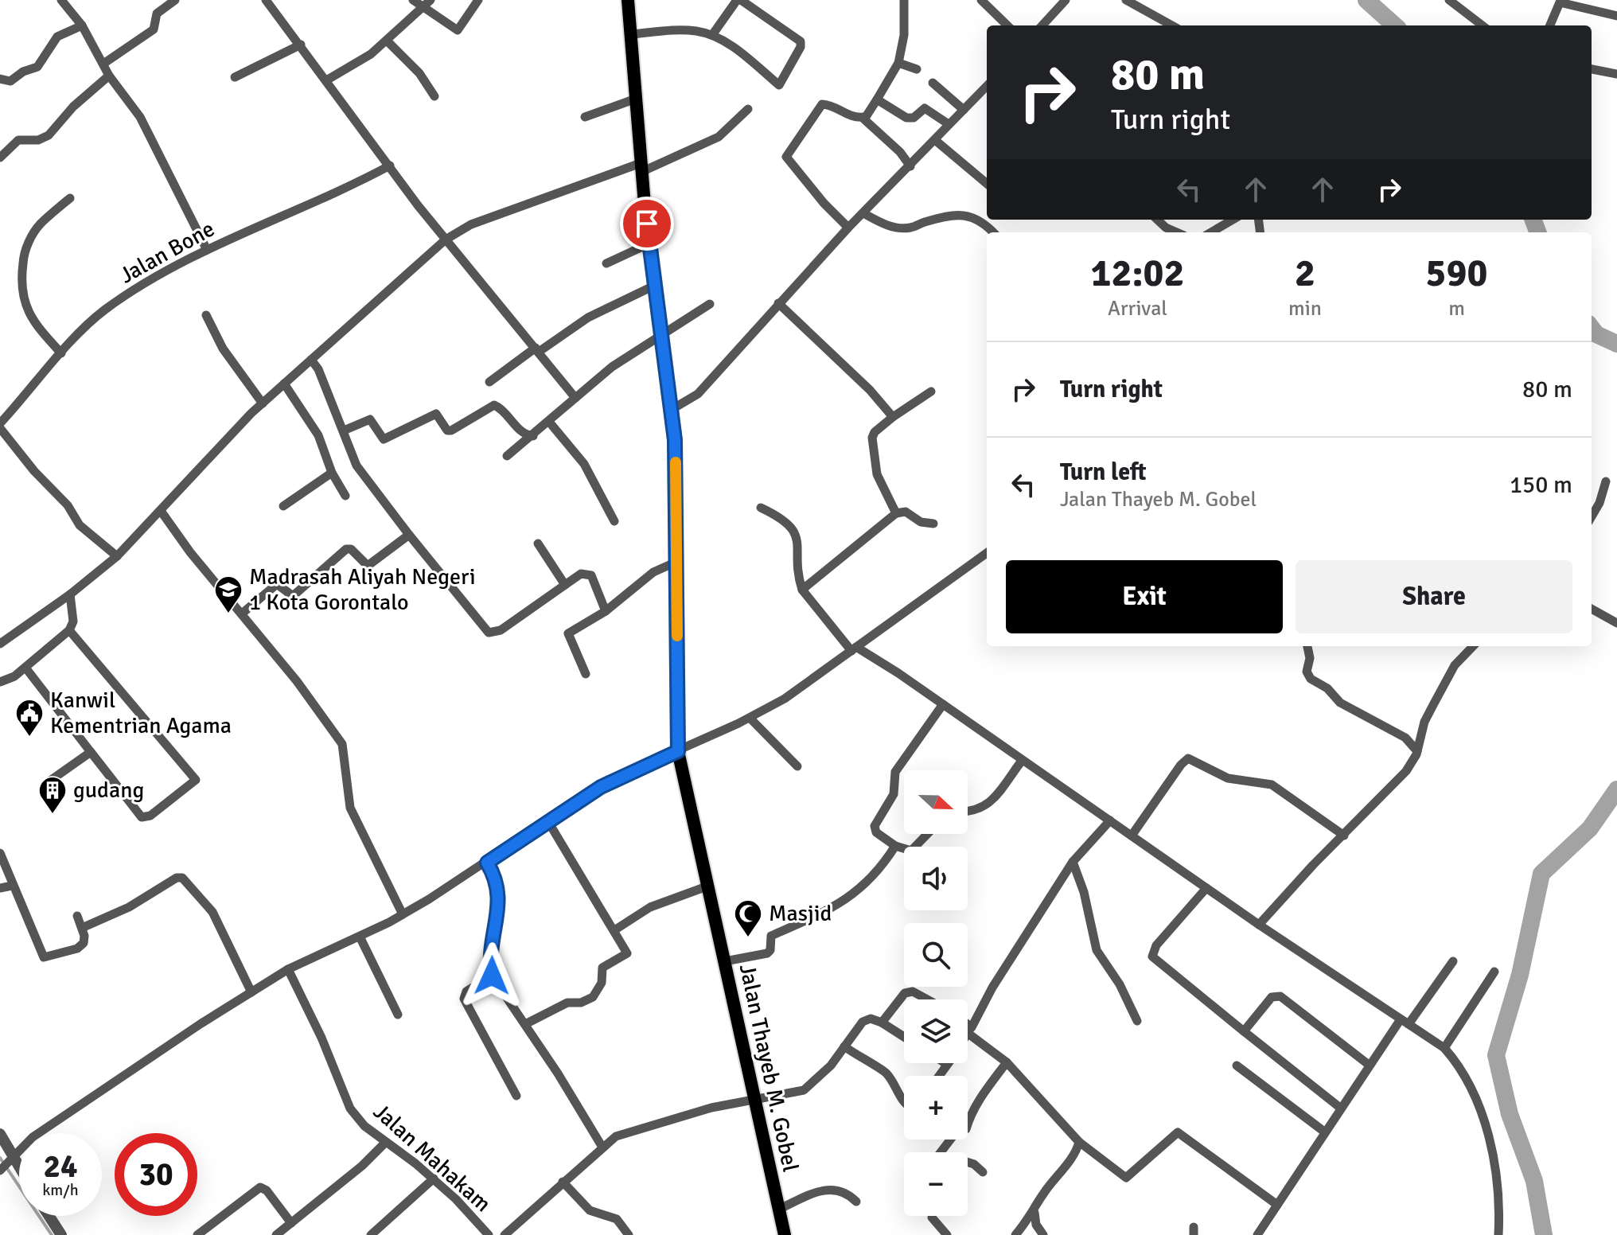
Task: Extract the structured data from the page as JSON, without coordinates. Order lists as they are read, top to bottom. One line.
{"streets":{"main road":["Jalan Thayeb M. Gobel"],"street":["Jalan Bone","Jalan Mahakam"]},"places":{"school or university":["Madrasah Aliyah Negeri 1 Kota Gorontalo"],"public building":["Kanwil Kementrian Agama"],"building":["gudang"],"mosque":["Masjid"]},"north":"right","page":{"turn":["80 m","Turn right"],"eta":["12:02","Arrival","2","min","590","m"],"list":[{"name":"Turn right","value":"80 m"},{"name":"Turn left","note":"Jalan Thayeb M. Gobel","value":"150 m"}],"buttons":["Exit","Share"],"map_buttons":["+","−"],"speed":"24 km/h","limit":"30"}}
